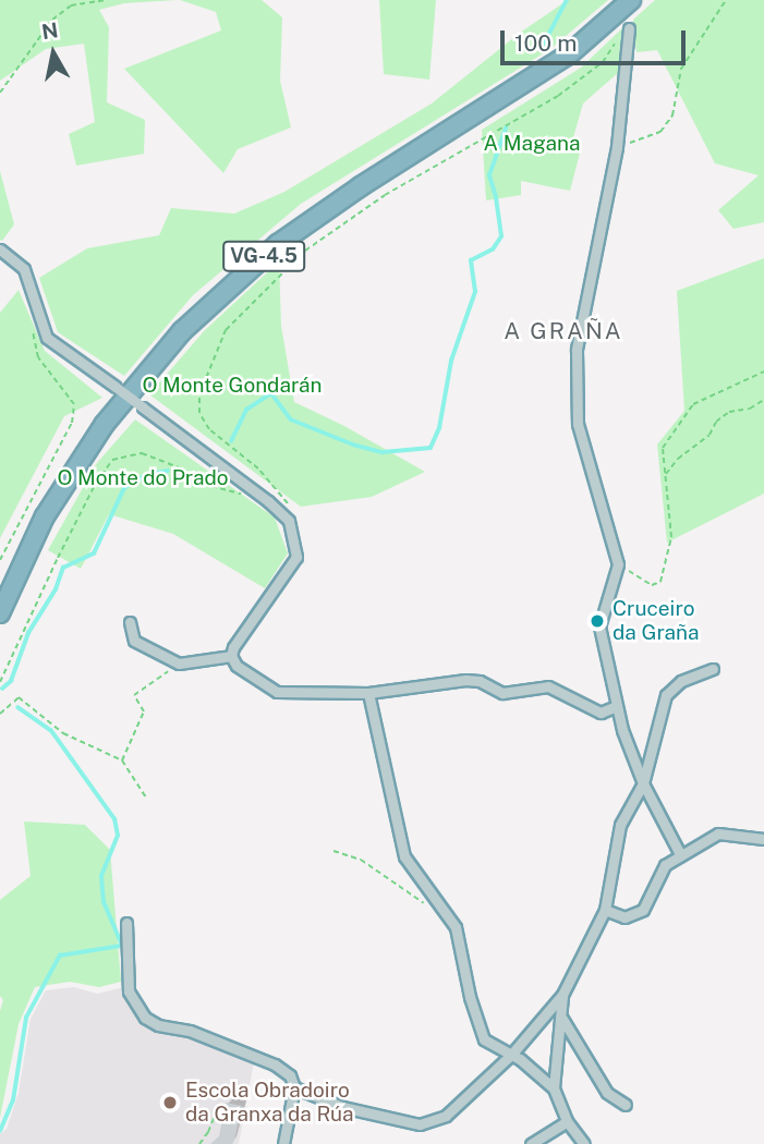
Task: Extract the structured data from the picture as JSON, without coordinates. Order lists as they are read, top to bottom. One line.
{"streets":{"highway":["VG-4.5"]},"districts":["A GRAÑA"],"parks":["A Magana","O Monte Gondarán","O Monte do Prado"],"places":["Cruceiro da Graña","Escola Obradoiro da Granxa da Rúa"],"scale_bar":"100 m","north":"top"}
